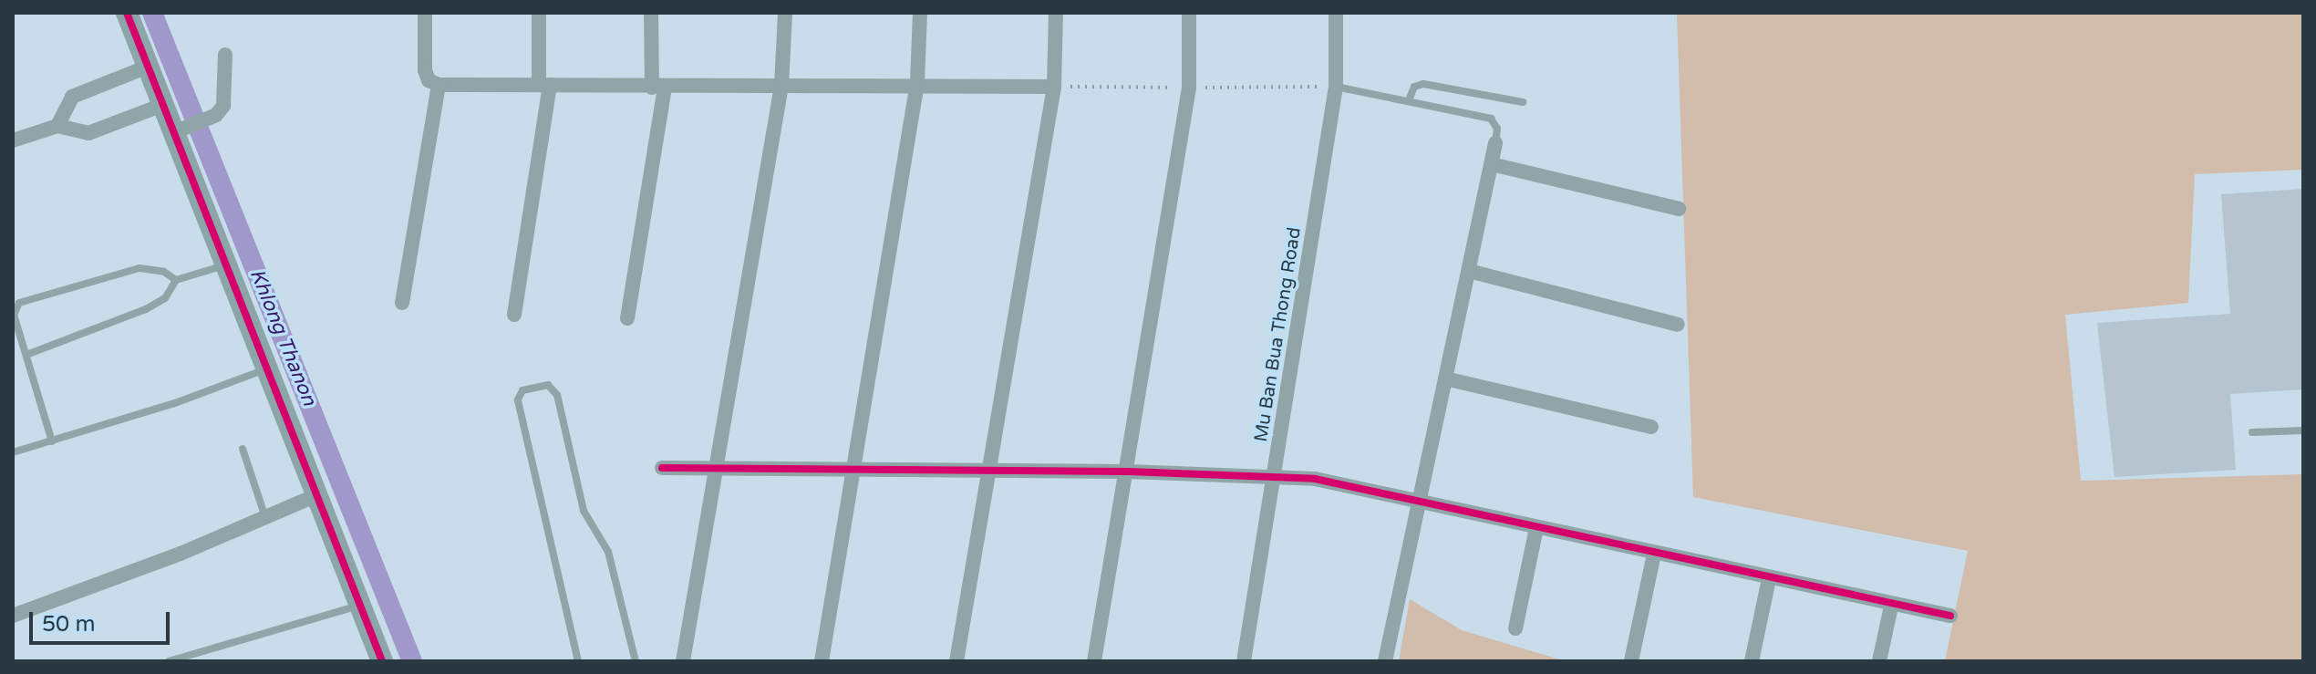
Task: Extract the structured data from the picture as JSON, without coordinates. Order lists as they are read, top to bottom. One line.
{"streets":{"street":["Mu Ban Bua Thong Road"]},"water":["Khlong Thanon"],"scale_bar":"50 m"}
